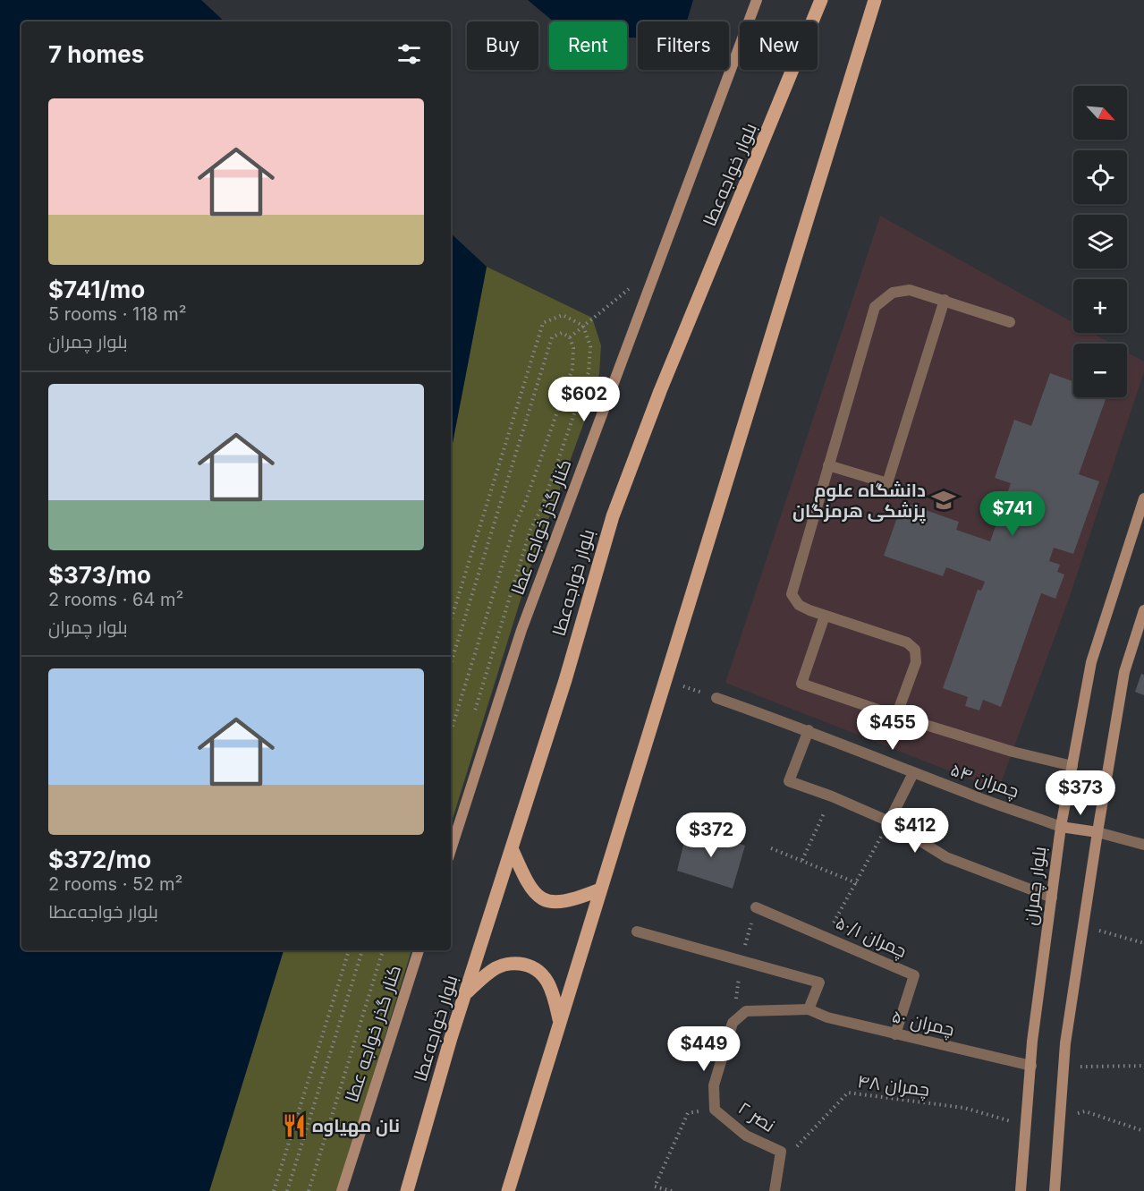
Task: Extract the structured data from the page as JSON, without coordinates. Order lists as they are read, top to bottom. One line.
{"streets":{"main road":["بلوار خواجه‌عطا","کنار گذر خواجه عطا","بلوار چمران"],"street":["چمران ۵۴","چمران ۵۰/۱","چمران ۵۰","نصر ۲"],"path":["چمران ۴۸"]},"crossings":[["چمران ۵۴","بلوار چمران"],["بلوار چمران","چمران ۵۰"],["بلوار چمران","چمران ۴۸"],["چمران ۵۰/۱","چمران ۵۰"],["چمران ۵۰","نصر ۲"],["چمران ۴۸","نصر ۲"]],"places":{"school or university":["دانشگاه علوم پزشکی هرمزگان"],"restaurant":["نان مهیاوه"]},"north":"bottom right","page":{"chip":["Buy","Rent","Filters","New"],"heading":"7 homes","map_buttons":["+","−"],"list":[{"name":"$741/mo","note":"5 rooms · 118 m² · بلوار چمران"},{"name":"$373/mo","note":"2 rooms · 64 m² · بلوار چمران"},{"name":"$372/mo","note":"2 rooms · 52 m² · بلوار خواجه‌عطا"}],"price":["$602","$741","$455","$373","$412","$372","$449"]}}
